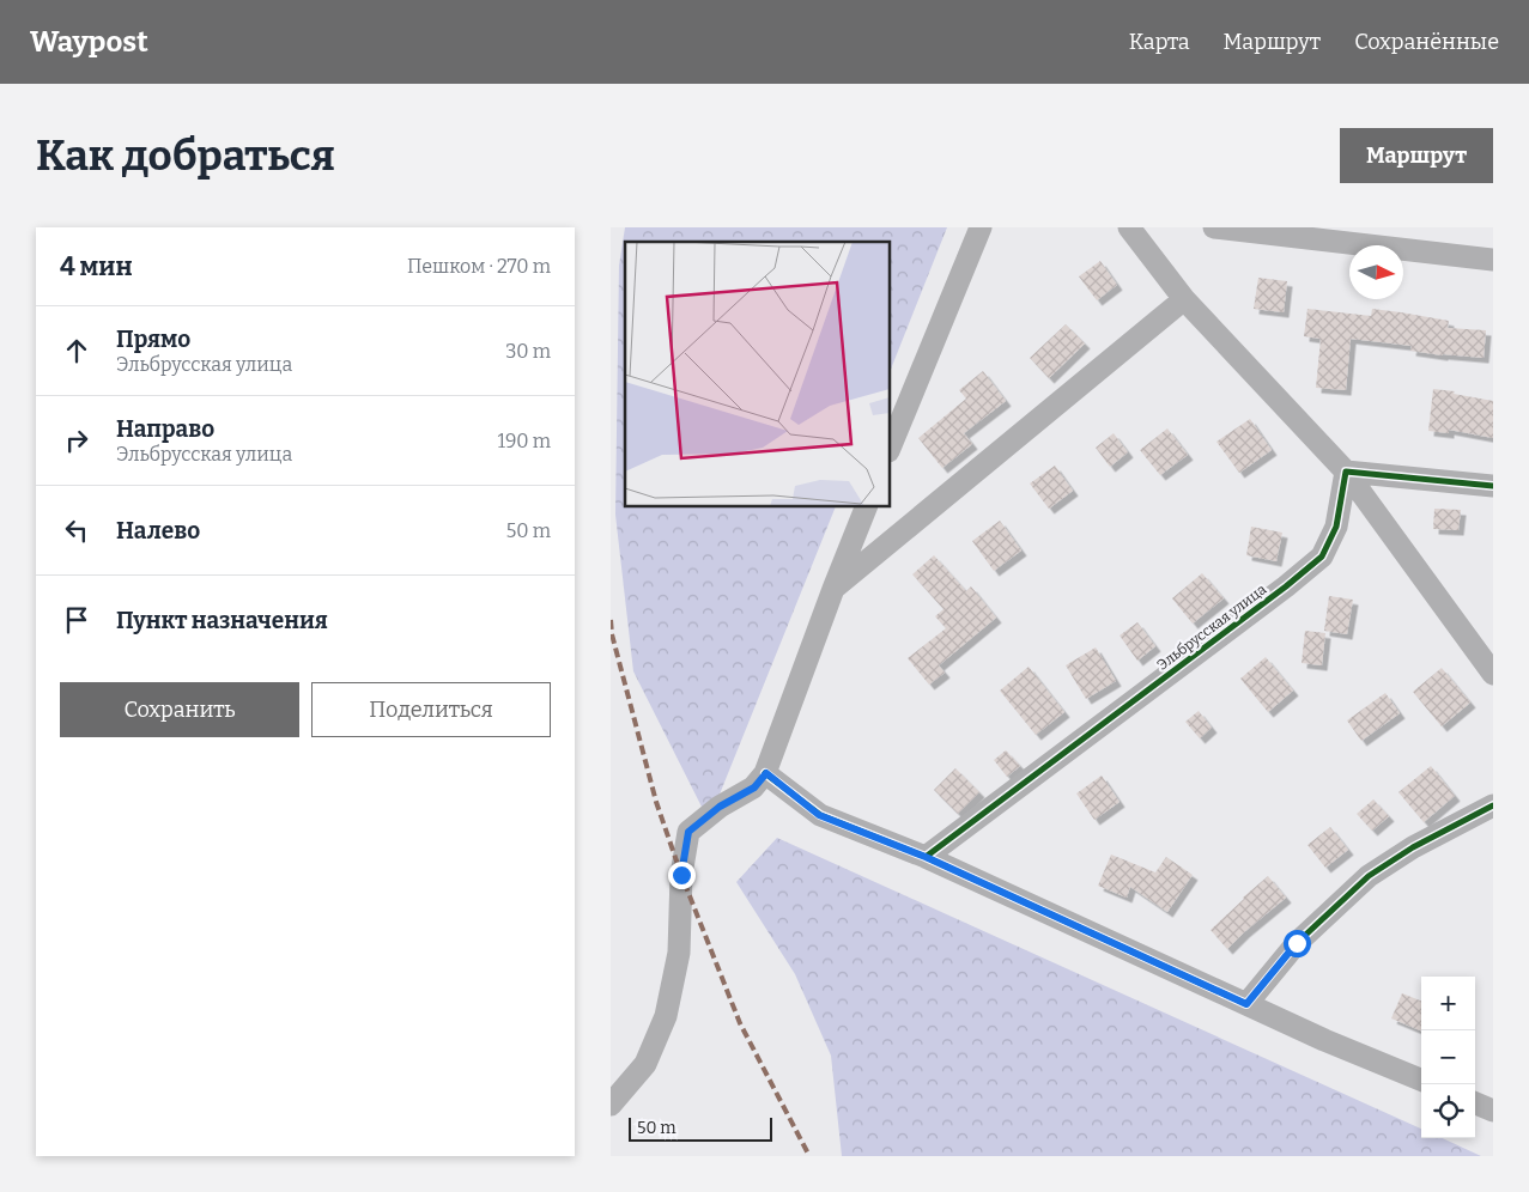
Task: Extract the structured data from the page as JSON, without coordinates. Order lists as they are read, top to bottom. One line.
{"streets":{"street":["Эльбрусская улица"]},"scale_bar":"50 m","north":"right","page":{"header":"Waypost","nav":["Карта","Маршрут","Сохранённые"],"buttons":["Маршрут",["Сохранить","Поделиться"]],"title":"Как добраться","heading":["4 мин","Пешком · 270 m"],"list":[["Прямо","Эльбрусская улица","30 m"],["Направо","Эльбрусская улица","190 m"],["Налево","50 m"],"Пункт назначения"],"map_buttons":["+","−"],"scale":"50 m"}}
